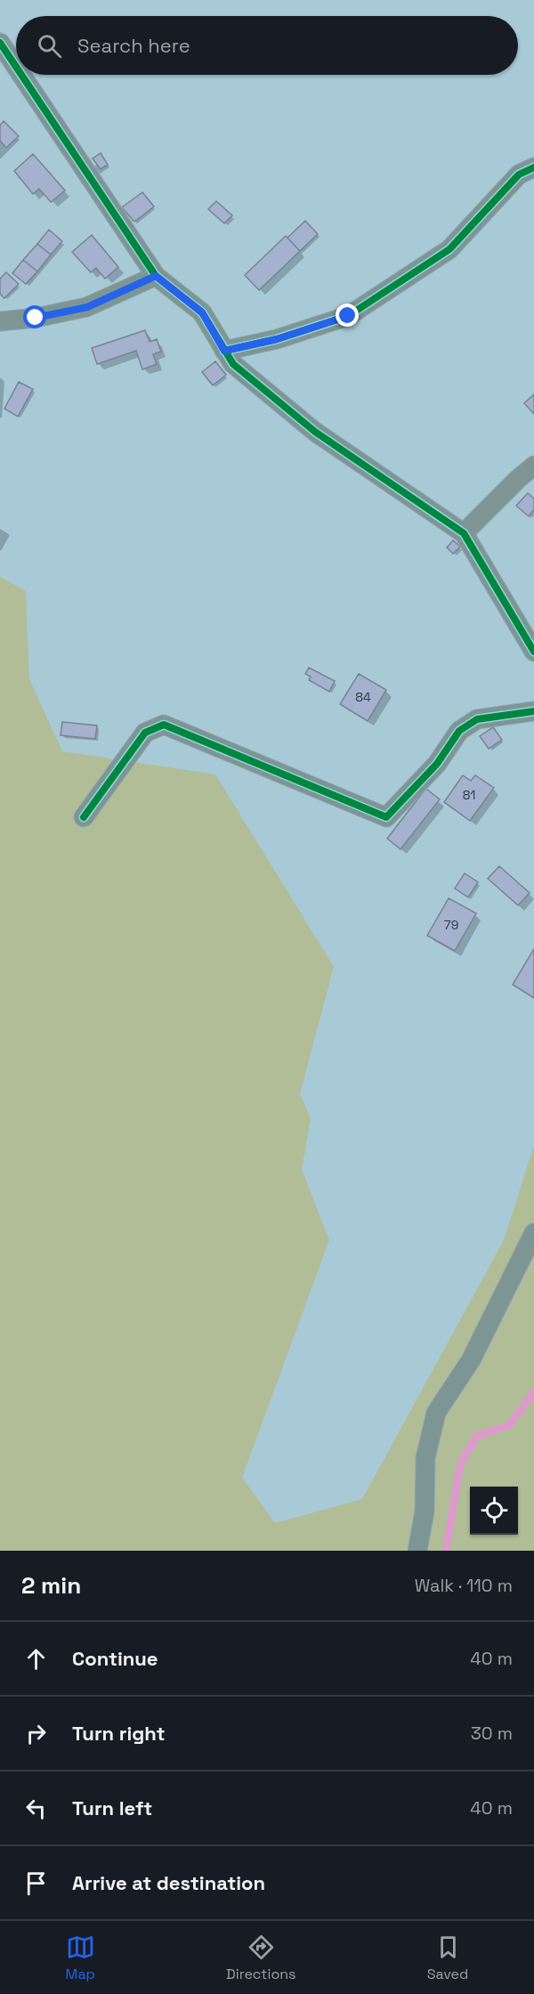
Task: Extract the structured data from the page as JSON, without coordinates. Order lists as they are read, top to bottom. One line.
{"house_numbers":["84","81","79"],"page":{"search":"Search here","heading":["2 min","Walk · 110 m"],"list":[["Continue","40 m"],["Turn right","30 m"],["Turn left","40 m"],"Arrive at destination"],"nav":["Map","Directions","Saved"]}}
